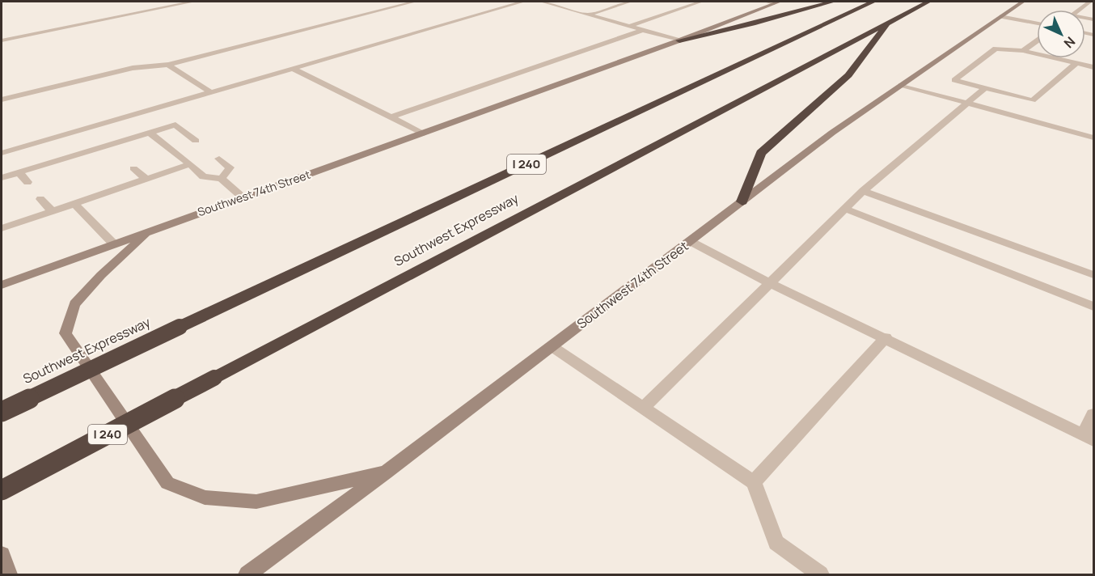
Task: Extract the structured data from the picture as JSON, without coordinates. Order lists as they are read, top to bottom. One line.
{"streets":{"highway":["I 240","Southwest Expressway"],"main road":["Southwest 74th Street"]},"north":"bottom right"}
